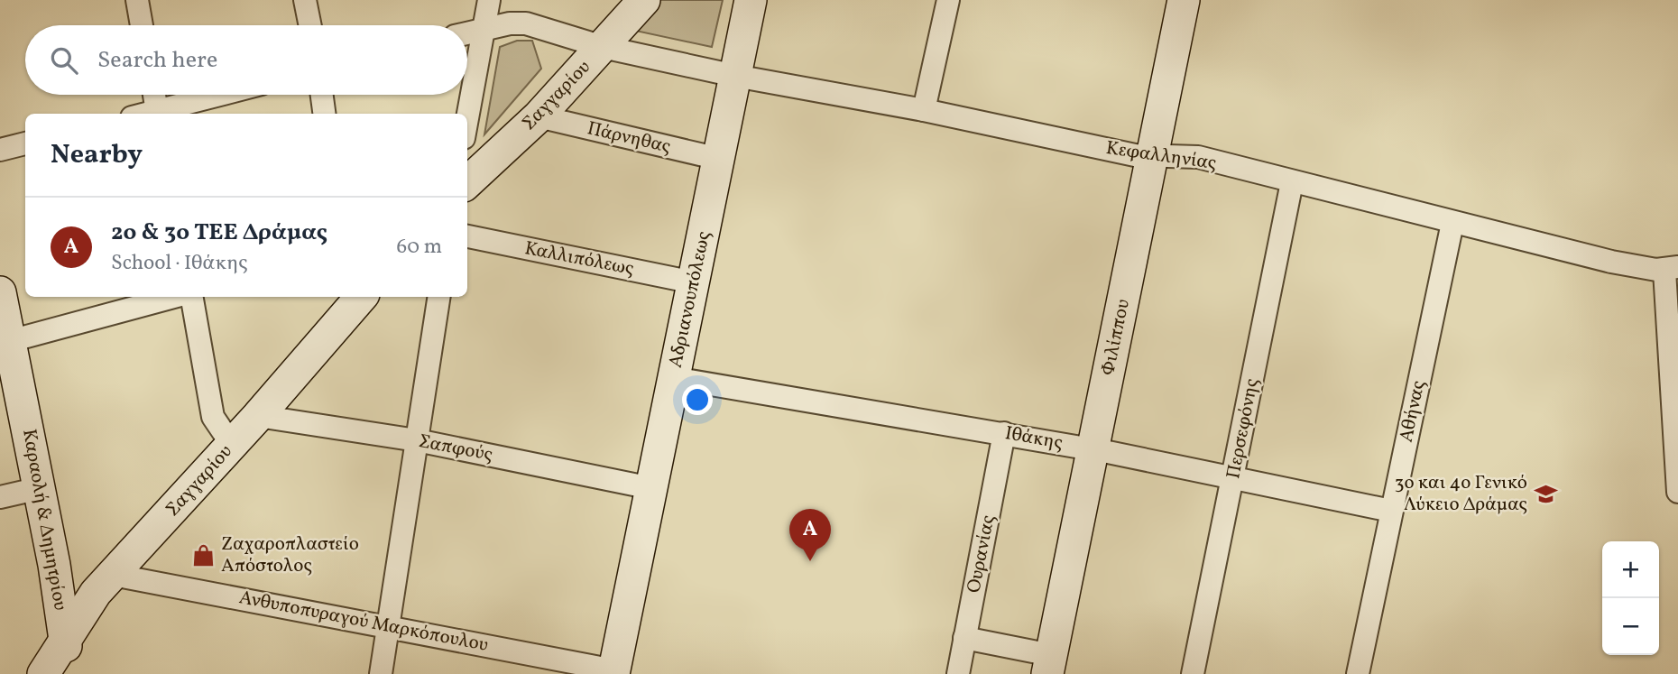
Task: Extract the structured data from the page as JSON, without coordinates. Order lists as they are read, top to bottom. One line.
{"streets":{"street":["Σαγγαρίου","Πάρνηθας","Κεφαλληνίας","Καλλιπόλεως","Αδριανουπόλεως","Φιλίππου","Αθήνας","Περσεφόνης","Ιθάκης","Σαπφούς","Καραολή & Δημητρίου","Ουρανίας","Ανθυποπυραγού Μαρκόπουλου"]},"crossings":[["Σαγγαρίου","Πάρνηθας"],["Σαγγαρίου","Κεφαλληνίας"],["Σαγγαρίου","Σαπφούς"],["Σαγγαρίου","Καραολή & Δημητρίου"],["Σαγγαρίου","Ανθυποπυραγού Μαρκόπουλου"],["Πάρνηθας","Αδριανουπόλεως"],["Κεφαλληνίας","Αδριανουπόλεως"],["Κεφαλληνίας","Φιλίππου"],["Κεφαλληνίας","Αθήνας"],["Κεφαλληνίας","Περσεφόνης"],["Καλλιπόλεως","Αδριανουπόλεως"],["Αδριανουπόλεως","Ιθάκης"],["Αδριανουπόλεως","Σαπφούς"],["Αδριανουπόλεως","Ανθυποπυραγού Μαρκόπουλου"],["Φιλίππου","Ιθάκης"],["Αθήνας","Ιθάκης"],["Περσεφόνης","Ιθάκης"],["Ιθάκης","Ουρανίας"]],"places":{"school or university":["3ο και 4ο Γενικό Λύκειο Δράμας"],"shop":["Ζαχαροπλαστείο Απόστολος"]},"page":{"search":"Search here","heading":"Nearby","list":[{"mark":"A","name":"2ο & 3ο ΤΕΕ Δράμας","note":"School · Ιθάκης","value":"60 m"}],"pins":"A","map_buttons":["+","−"]}}
